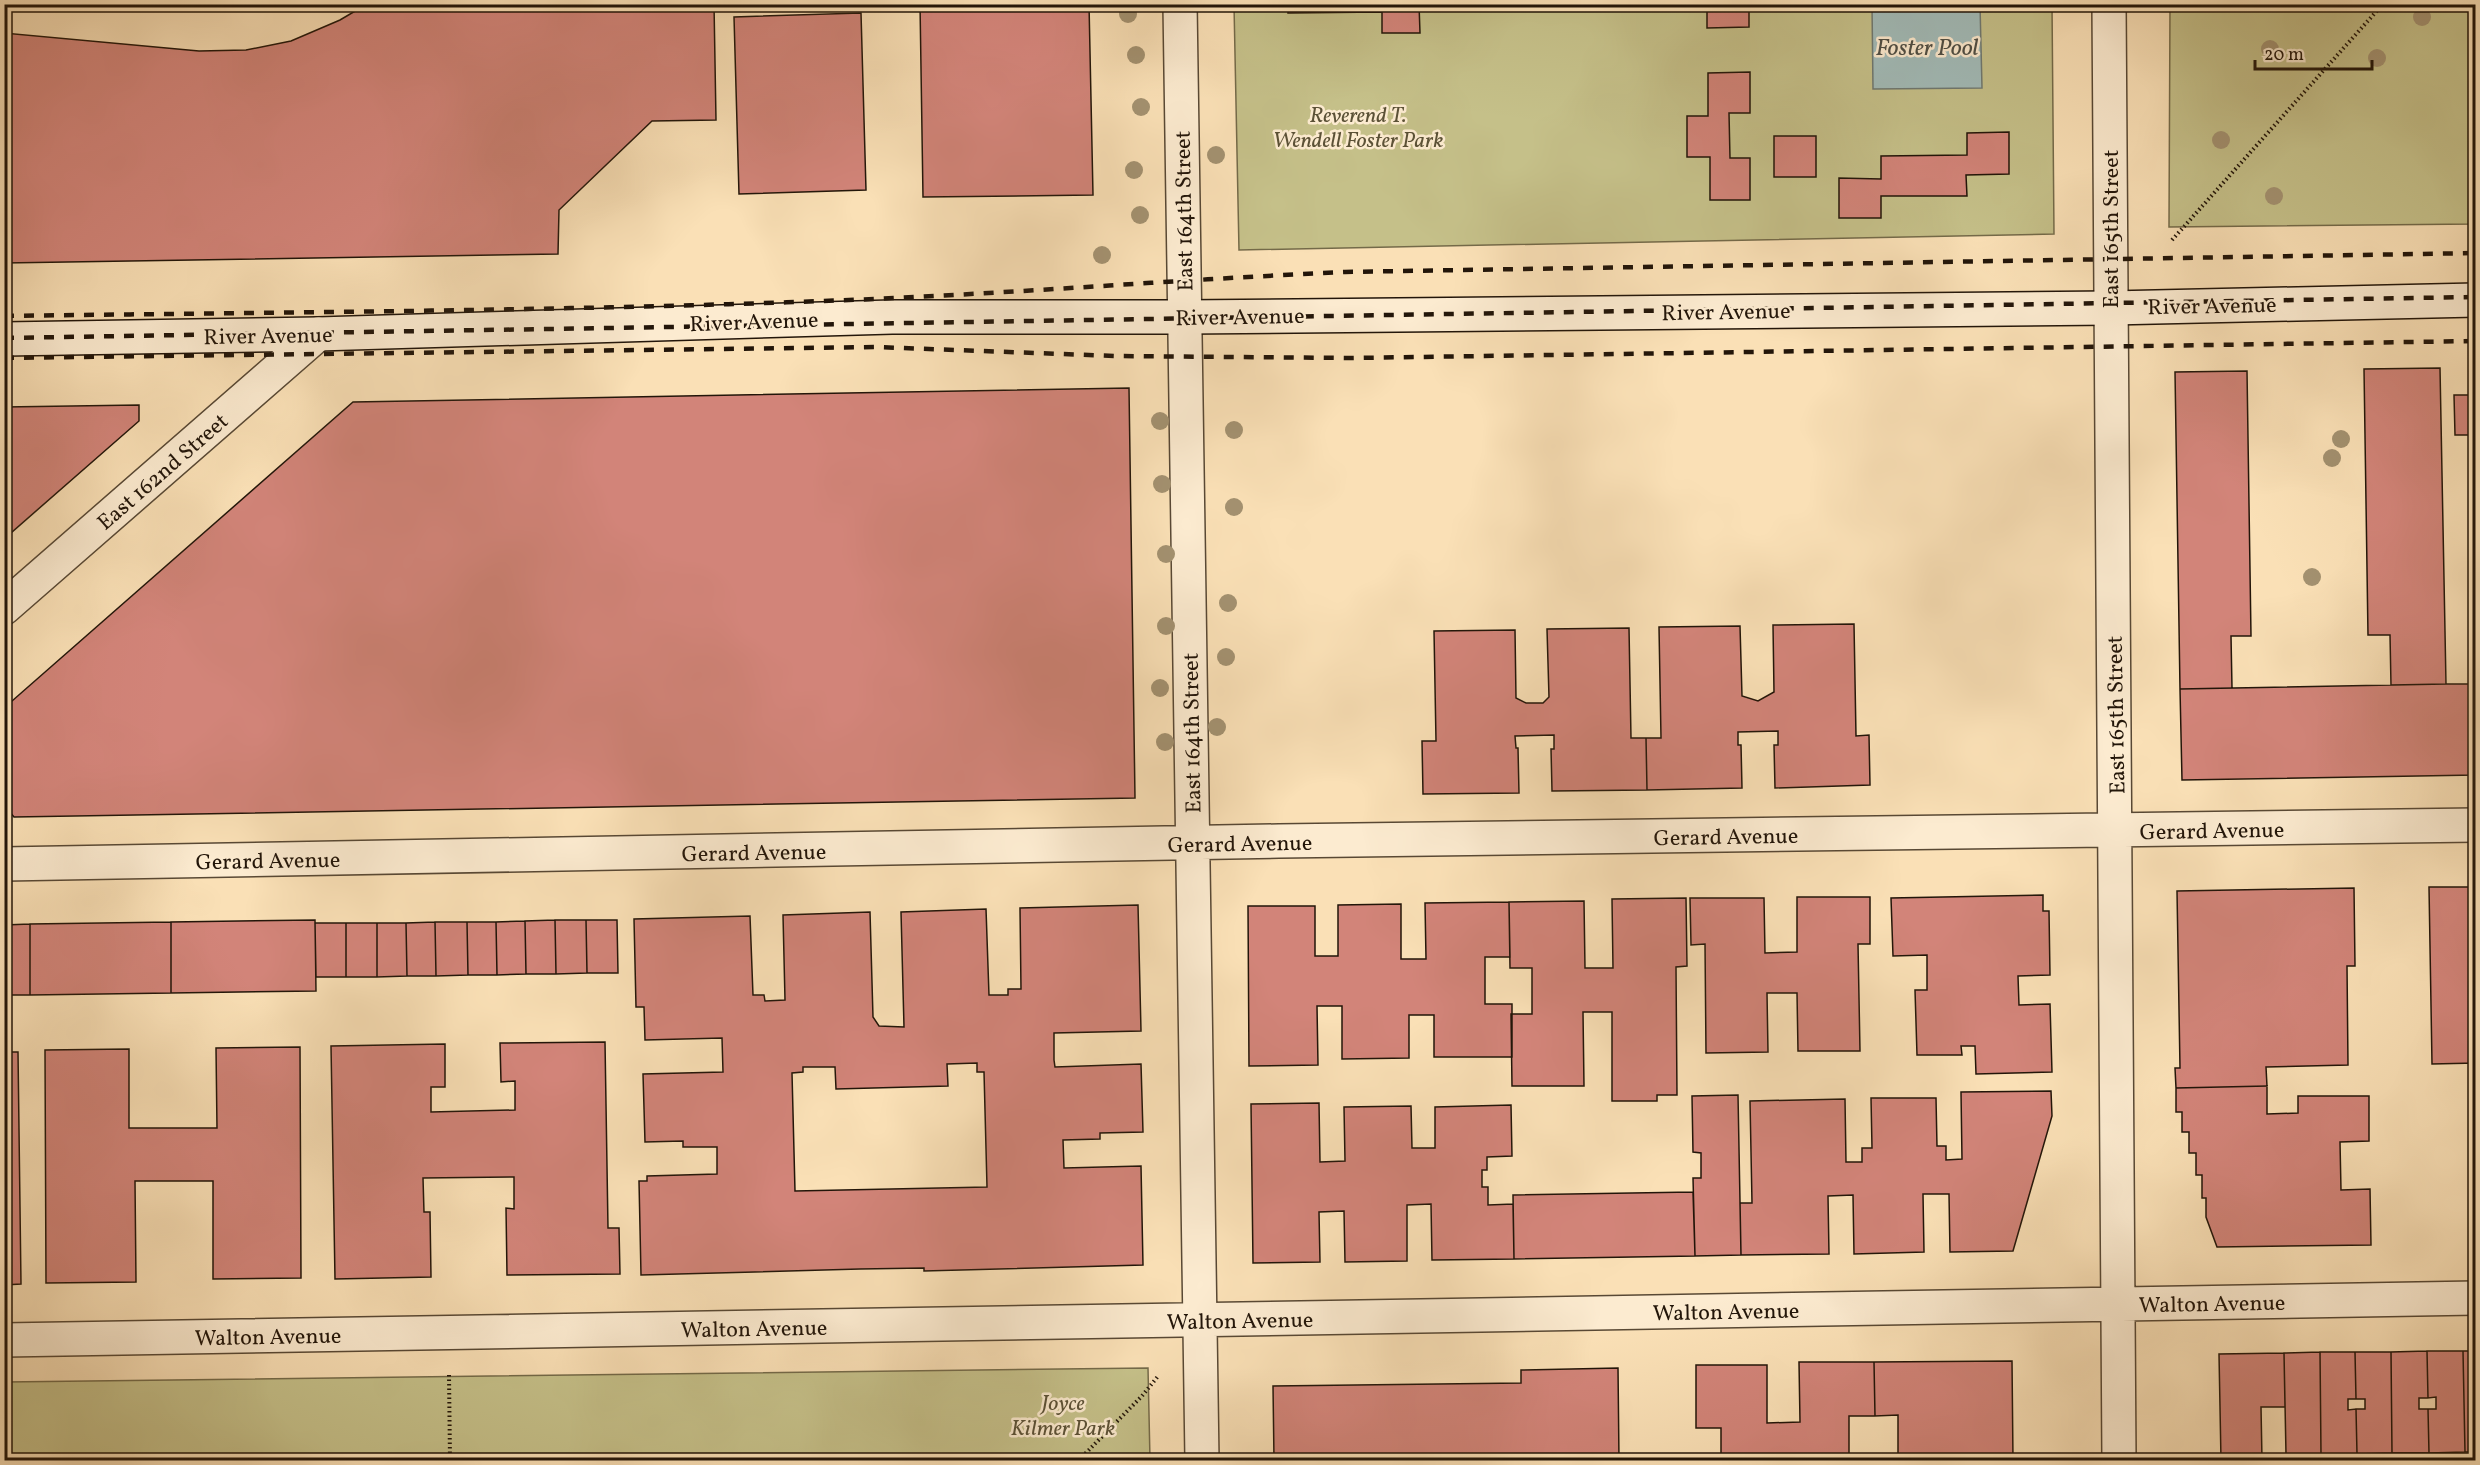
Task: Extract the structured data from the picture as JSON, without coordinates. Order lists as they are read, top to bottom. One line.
{"streets":{"street":["East 164th Street","East 165th Street","River Avenue","East 162nd Street","Gerard Avenue","Walton Avenue"]},"crossings":[["East 164th Street","River Avenue"],["East 164th Street","Gerard Avenue"],["East 164th Street","Walton Avenue"],["East 165th Street","River Avenue"],["East 165th Street","Gerard Avenue"],["East 165th Street","Walton Avenue"],["River Avenue","East 162nd Street"]],"water":["Foster Pool"],"parks":["Reverend T. Wendell Foster Park","Joyce Kilmer Park"],"scale_bar":"20 m"}
